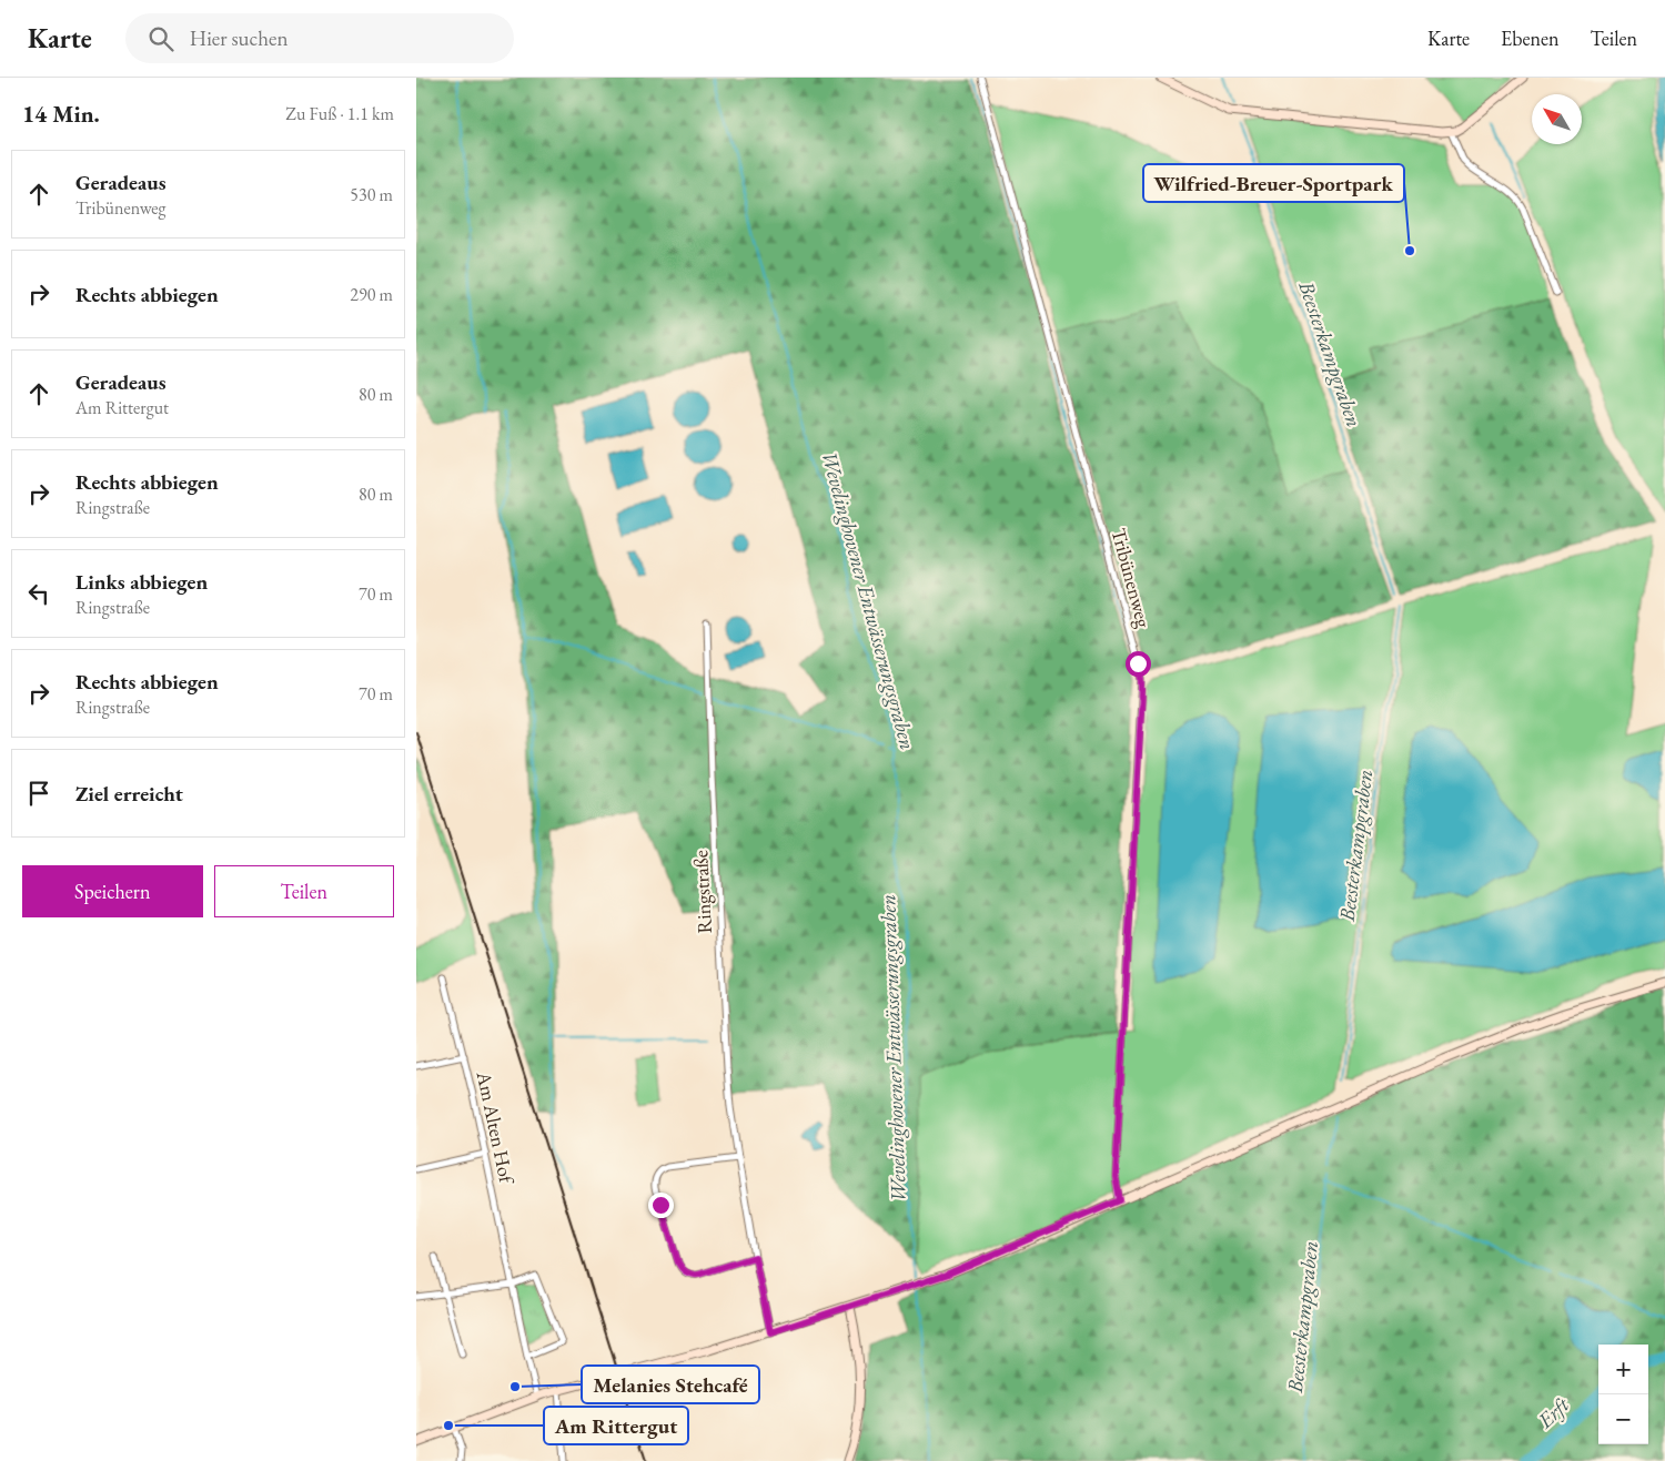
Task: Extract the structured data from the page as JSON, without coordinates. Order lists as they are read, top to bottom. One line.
{"streets":{"street":["Tribünenweg","Ringstraße","Am Alten Hof"]},"water":["Beesterkampgraben","Wevelinghovener Entwässerungsgraben","Erft"],"places":["Wilfried-Breuer-Sportpark","Melanies Stehcafé","Am Rittergut"],"north":"top left","page":{"header":"Karte","search":"Hier suchen","nav":["Karte","Ebenen","Teilen"],"heading":["14 Min.","Zu Fuß · 1.1 km"],"list":[["Geradeaus","Tribünenweg","530 m"],["Rechts abbiegen","290 m"],["Geradeaus","Am Rittergut","80 m"],["Rechts abbiegen","Ringstraße","80 m"],["Links abbiegen","Ringstraße","70 m"],["Rechts abbiegen","Ringstraße","70 m"],"Ziel erreicht"],"buttons":["Speichern","Teilen"],"map_buttons":["+","−"]}}
